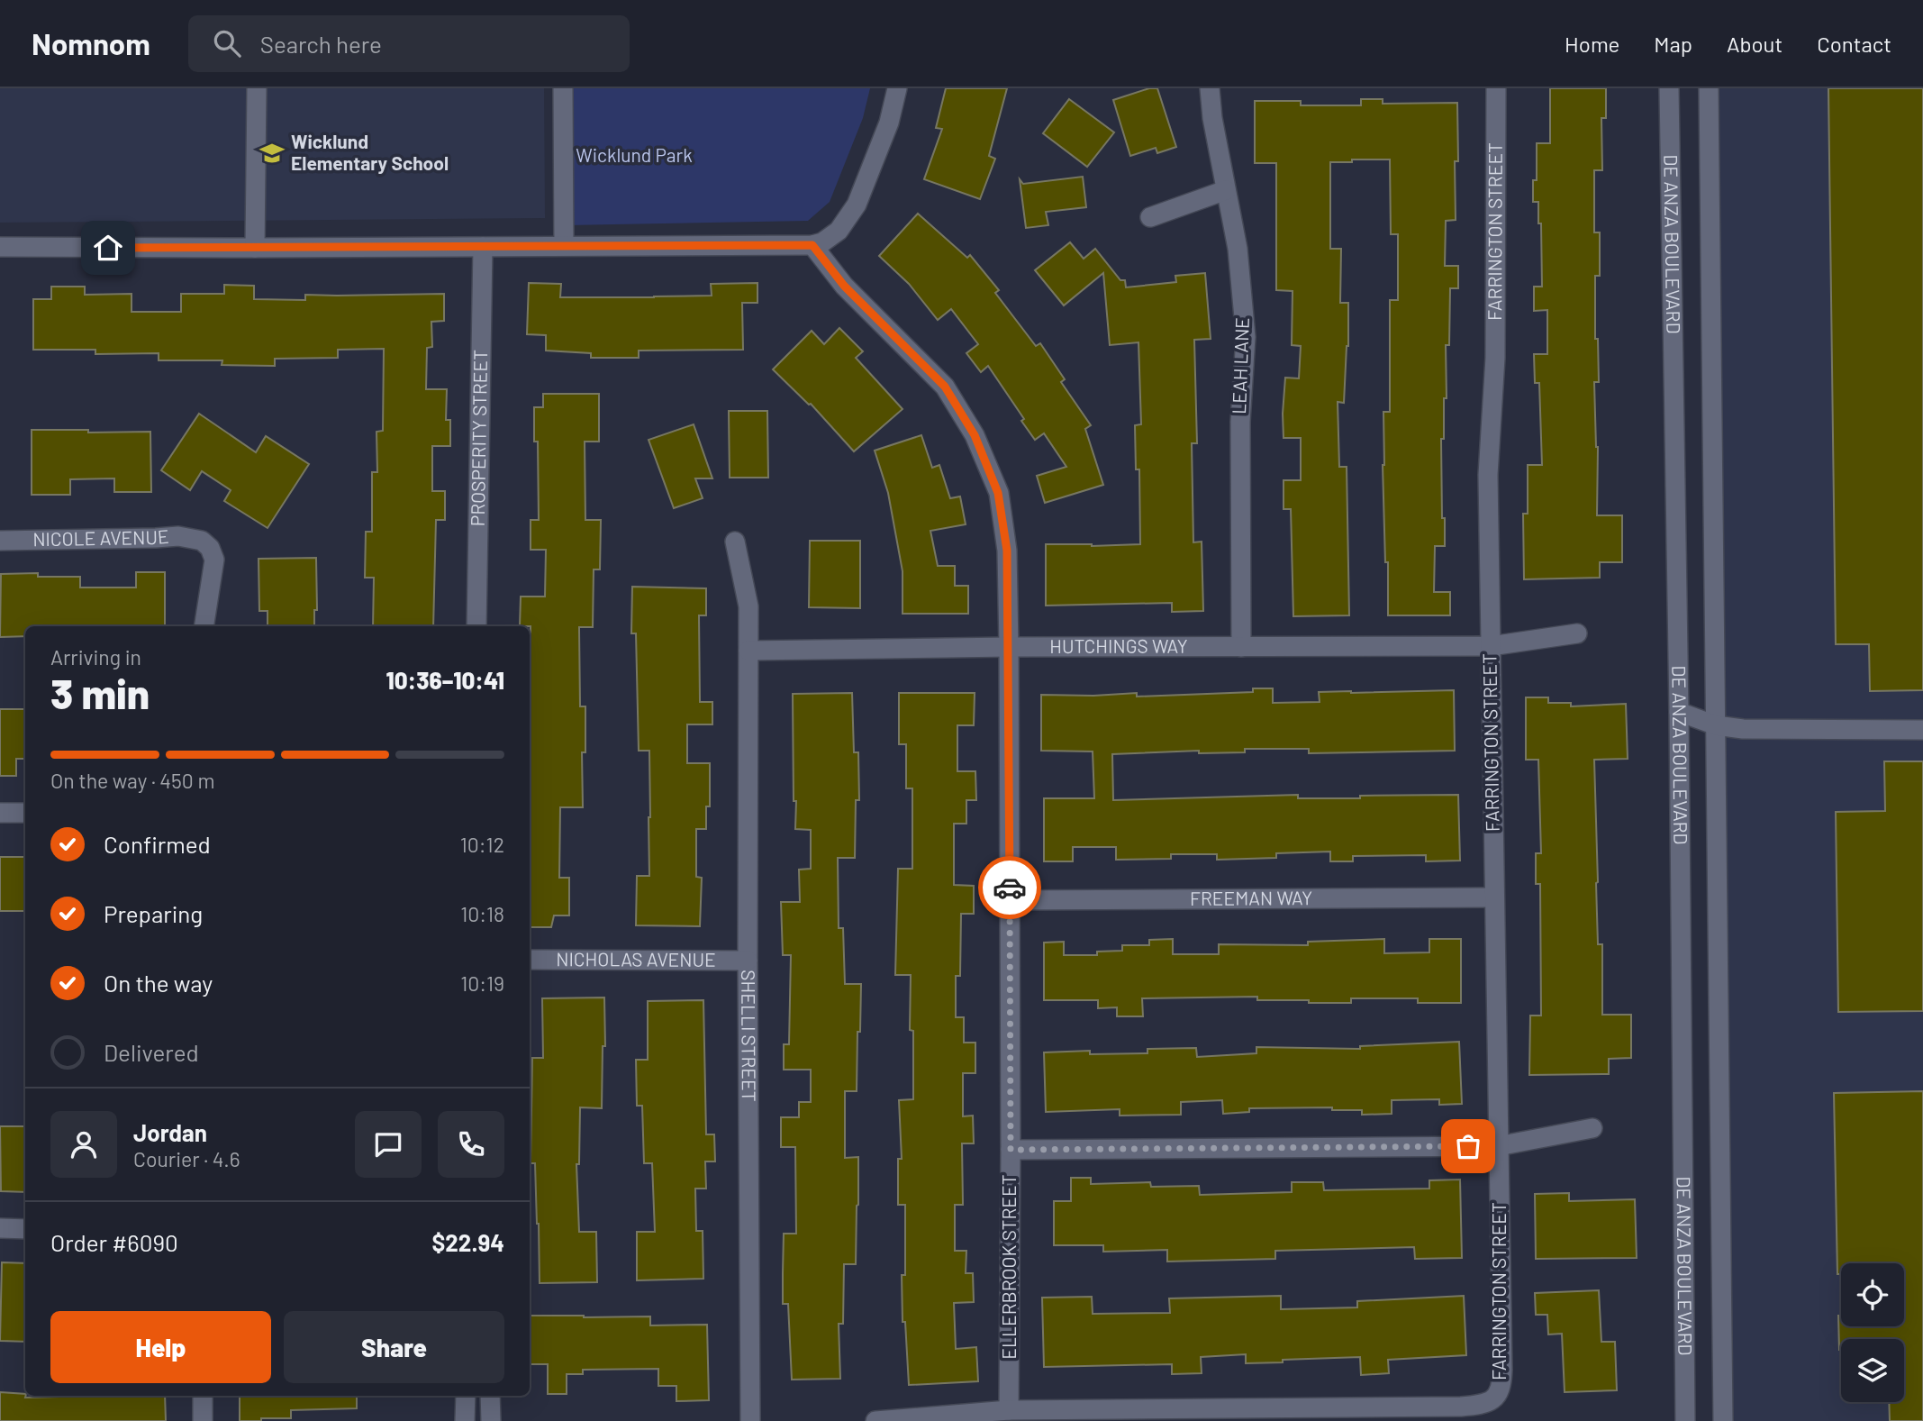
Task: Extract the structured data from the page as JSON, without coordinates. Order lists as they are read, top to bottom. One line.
{"streets":{"street":["FARRINGTON STREET","DE ANZA BOULEVARD","LEAH LANE","PROSPERITY STREET","NICOLE AVENUE","HUTCHINGS WAY","FREEMAN WAY","NICHOLAS AVENUE","SHELLI STREET","ELLERBROOK STREET"]},"crossings":[["FARRINGTON STREET","HUTCHINGS WAY"],["FARRINGTON STREET","FREEMAN WAY"],["FARRINGTON STREET","ELLERBROOK STREET"],["LEAH LANE","HUTCHINGS WAY"],["HUTCHINGS WAY","SHELLI STREET"],["HUTCHINGS WAY","ELLERBROOK STREET"],["FREEMAN WAY","ELLERBROOK STREET"],["NICHOLAS AVENUE","SHELLI STREET"]],"parks":["Wicklund Park"],"places":{"school or university":["Wicklund Elementary School"]},"page":{"header":"Nomnom","search":"Search here","nav":["Home","Map","About","Contact"],"heading":["3 min","Arriving in","10:36–10:41"],"panel":["Jordan","Courier · 4.6","Order #6090","$22.94"],"bar":"On the way · 450 m","list":[["Confirmed","10:12"],["Preparing","10:18"],["On the way","10:19"],"Delivered"],"buttons":["Help","Share"]}}
